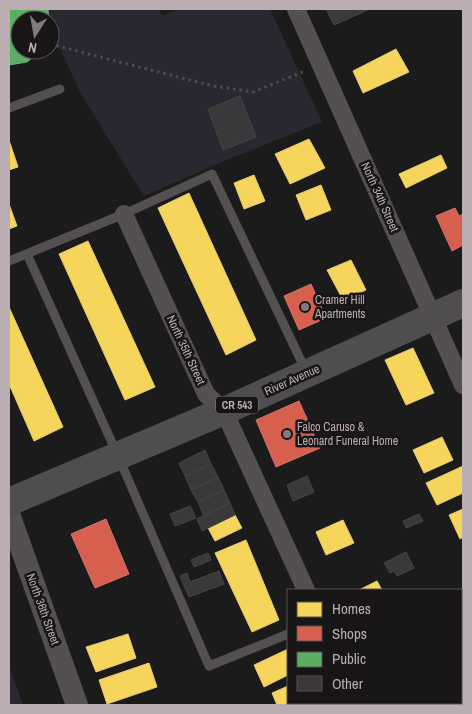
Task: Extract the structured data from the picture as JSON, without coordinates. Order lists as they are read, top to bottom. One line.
{"streets":{"main road":["River Avenue","CR 543"],"street":["North 34th Street","North 35th Street","North 36th Street"]},"crossings":[["North 34th Street","River Avenue"],["North 35th Street","River Avenue"]],"places":["Cramer Hill Apartments","Falco Caruso & Leonard Funeral Home"],"legend":["Homes","Shops","Public","Other"],"north":"bottom"}
